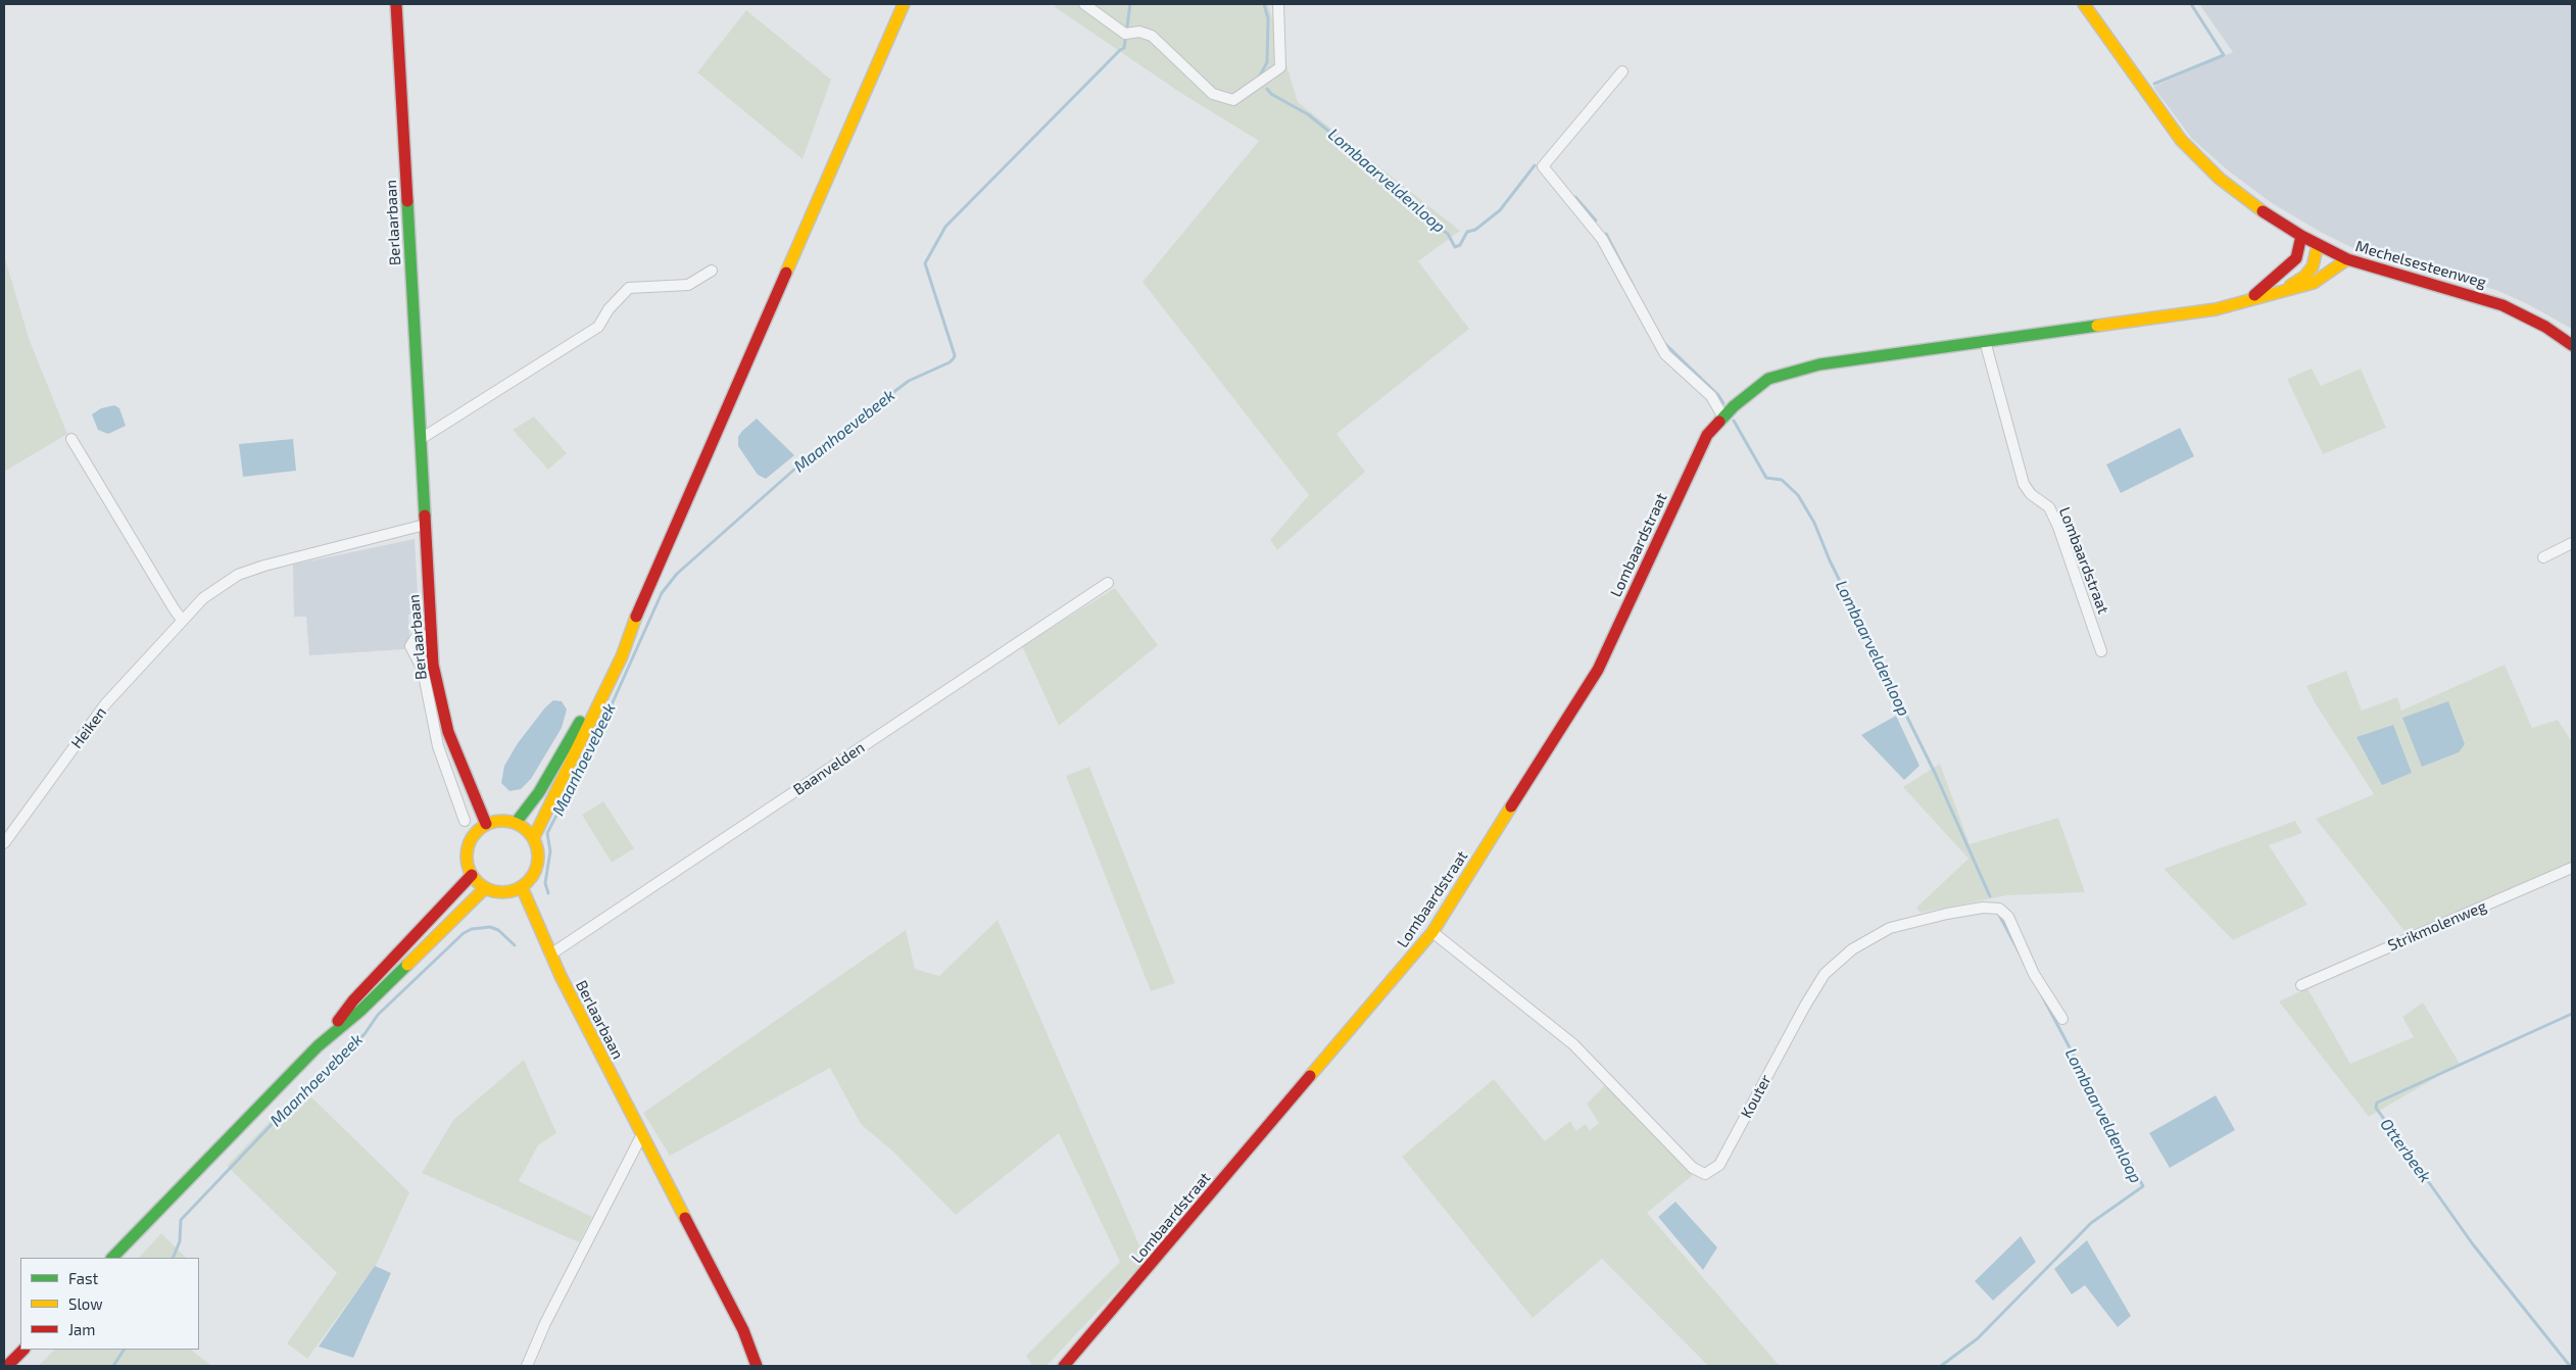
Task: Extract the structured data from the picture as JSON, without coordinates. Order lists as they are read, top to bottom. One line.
{"streets":{"street":["Berlaarbaan","Mechelsesteenweg","Lombaardstraat","Heiken","Baanvelden","Strikmolenweg","Kouter"]},"crossings":[["Berlaarbaan","Heiken"],["Berlaarbaan","Baanvelden"],["Mechelsesteenweg","Lombaardstraat"],["Lombaardstraat","Kouter"]],"water":["Lombaarveldenloop","Maanhoevebeek","Otterbeek"],"legend":["Fast","Slow","Jam"]}
